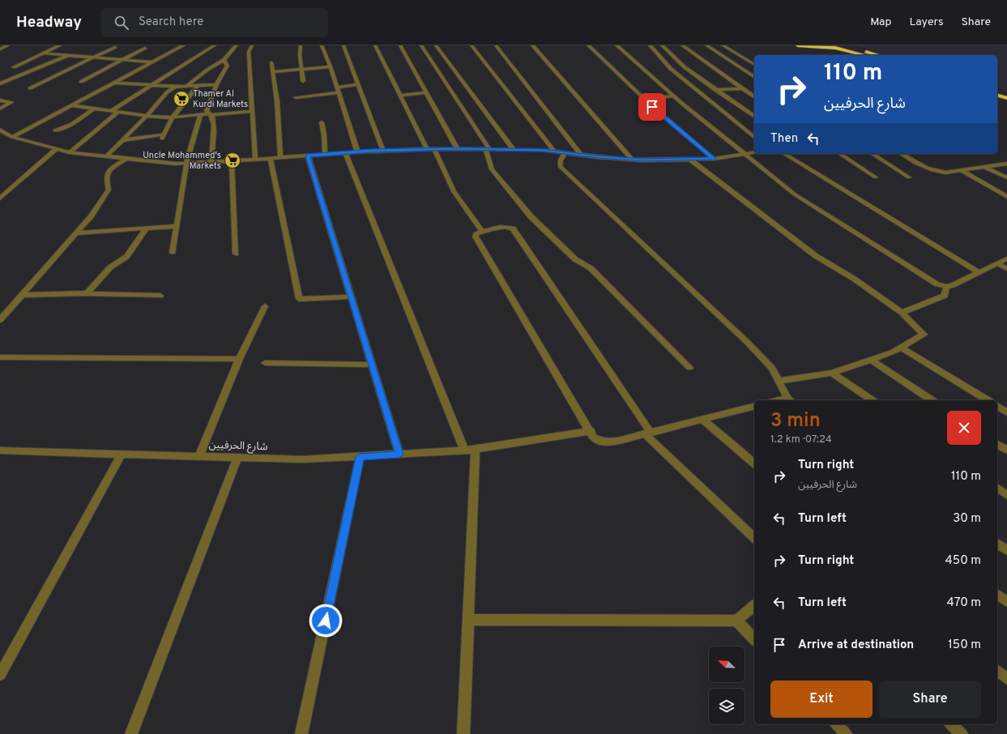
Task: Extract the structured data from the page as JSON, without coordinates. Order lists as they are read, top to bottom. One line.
{"streets":{"street":["شارع الحرفيين"]},"places":{"supermarket":["Thamer Al Kurdi Markets","Uncle Mohammed's Markets"]},"north":"top left","page":{"header":"Headway","search":"Search here","nav":["Map","Layers","Share"],"turn":["110 m","شارع الحرفيين"],"then":"Then","heading":["3 min","1.2 km · 07:24"],"list":[{"name":"Turn right","note":"شارع الحرفيين","value":"110 m"},{"name":"Turn left","value":"30 m"},{"name":"Turn right","value":"450 m"},{"name":"Turn left","value":"470 m"},{"name":"Arrive at destination","value":"150 m"}],"buttons":["Exit","Share"]}}
